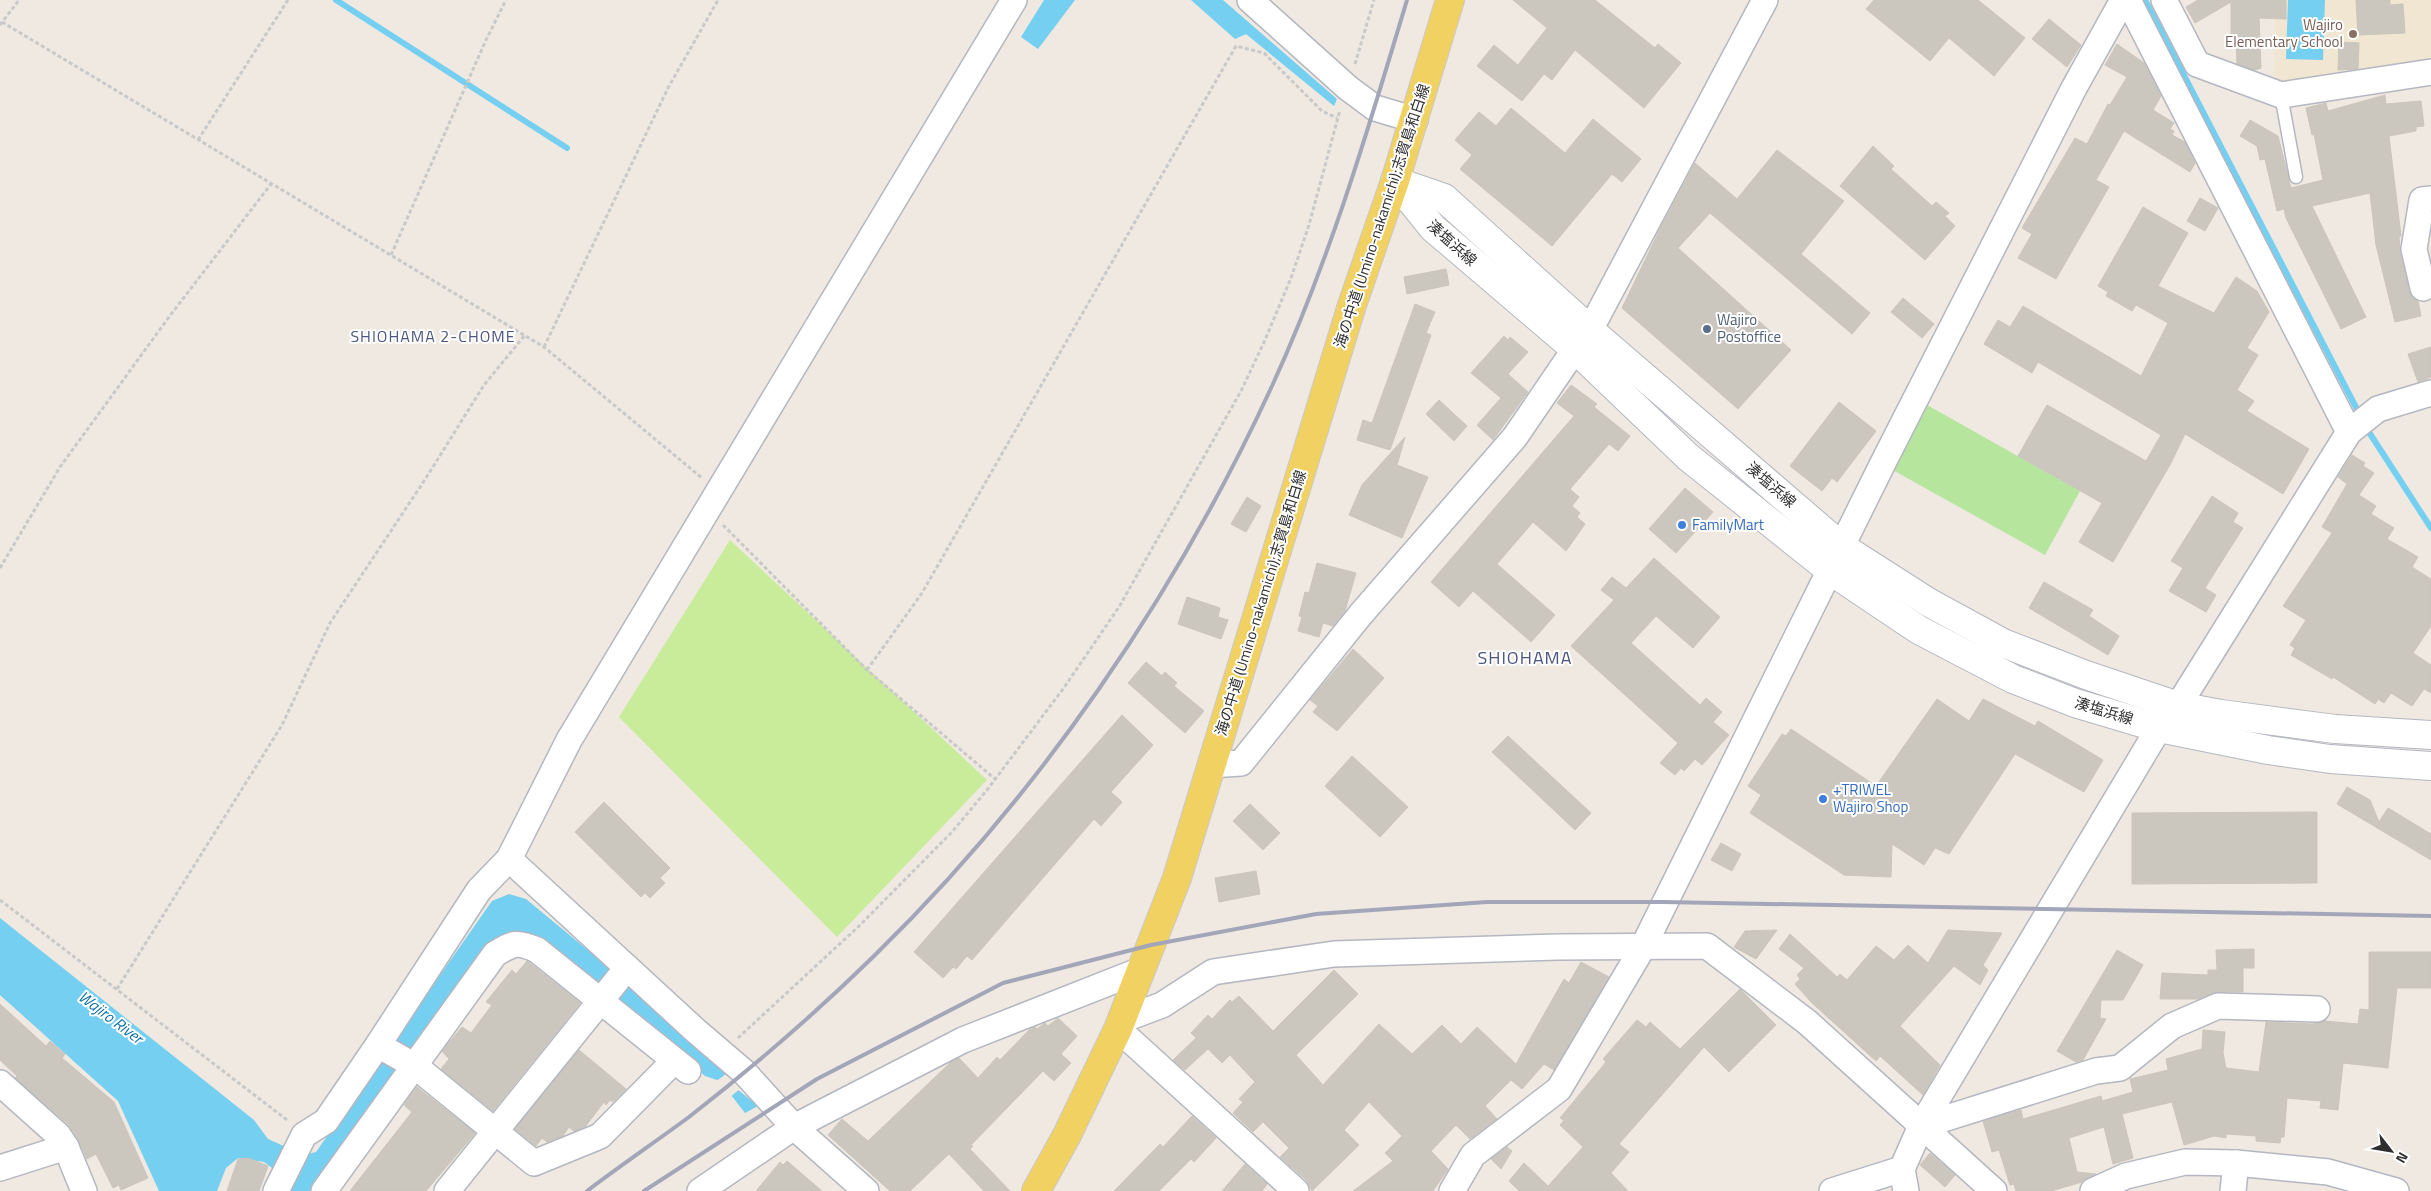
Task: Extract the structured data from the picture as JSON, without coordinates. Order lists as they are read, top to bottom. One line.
{"streets":{"main road":["海の中道 (Umino-nakamichi);志賀島和白線","湊塩浜線"]},"crossings":[["海の中道 (Umino-nakamichi);志賀島和白線","湊塩浜線"]],"districts":["SHIOHAMA 2-CHOME","SHIOHAMA"],"water":["Wajiro River"],"places":["Wajiro Elementary School","Wajiro Postoffice","FamilyMart","+TRIWEL Wajiro Shop"],"north":"bottom right"}
